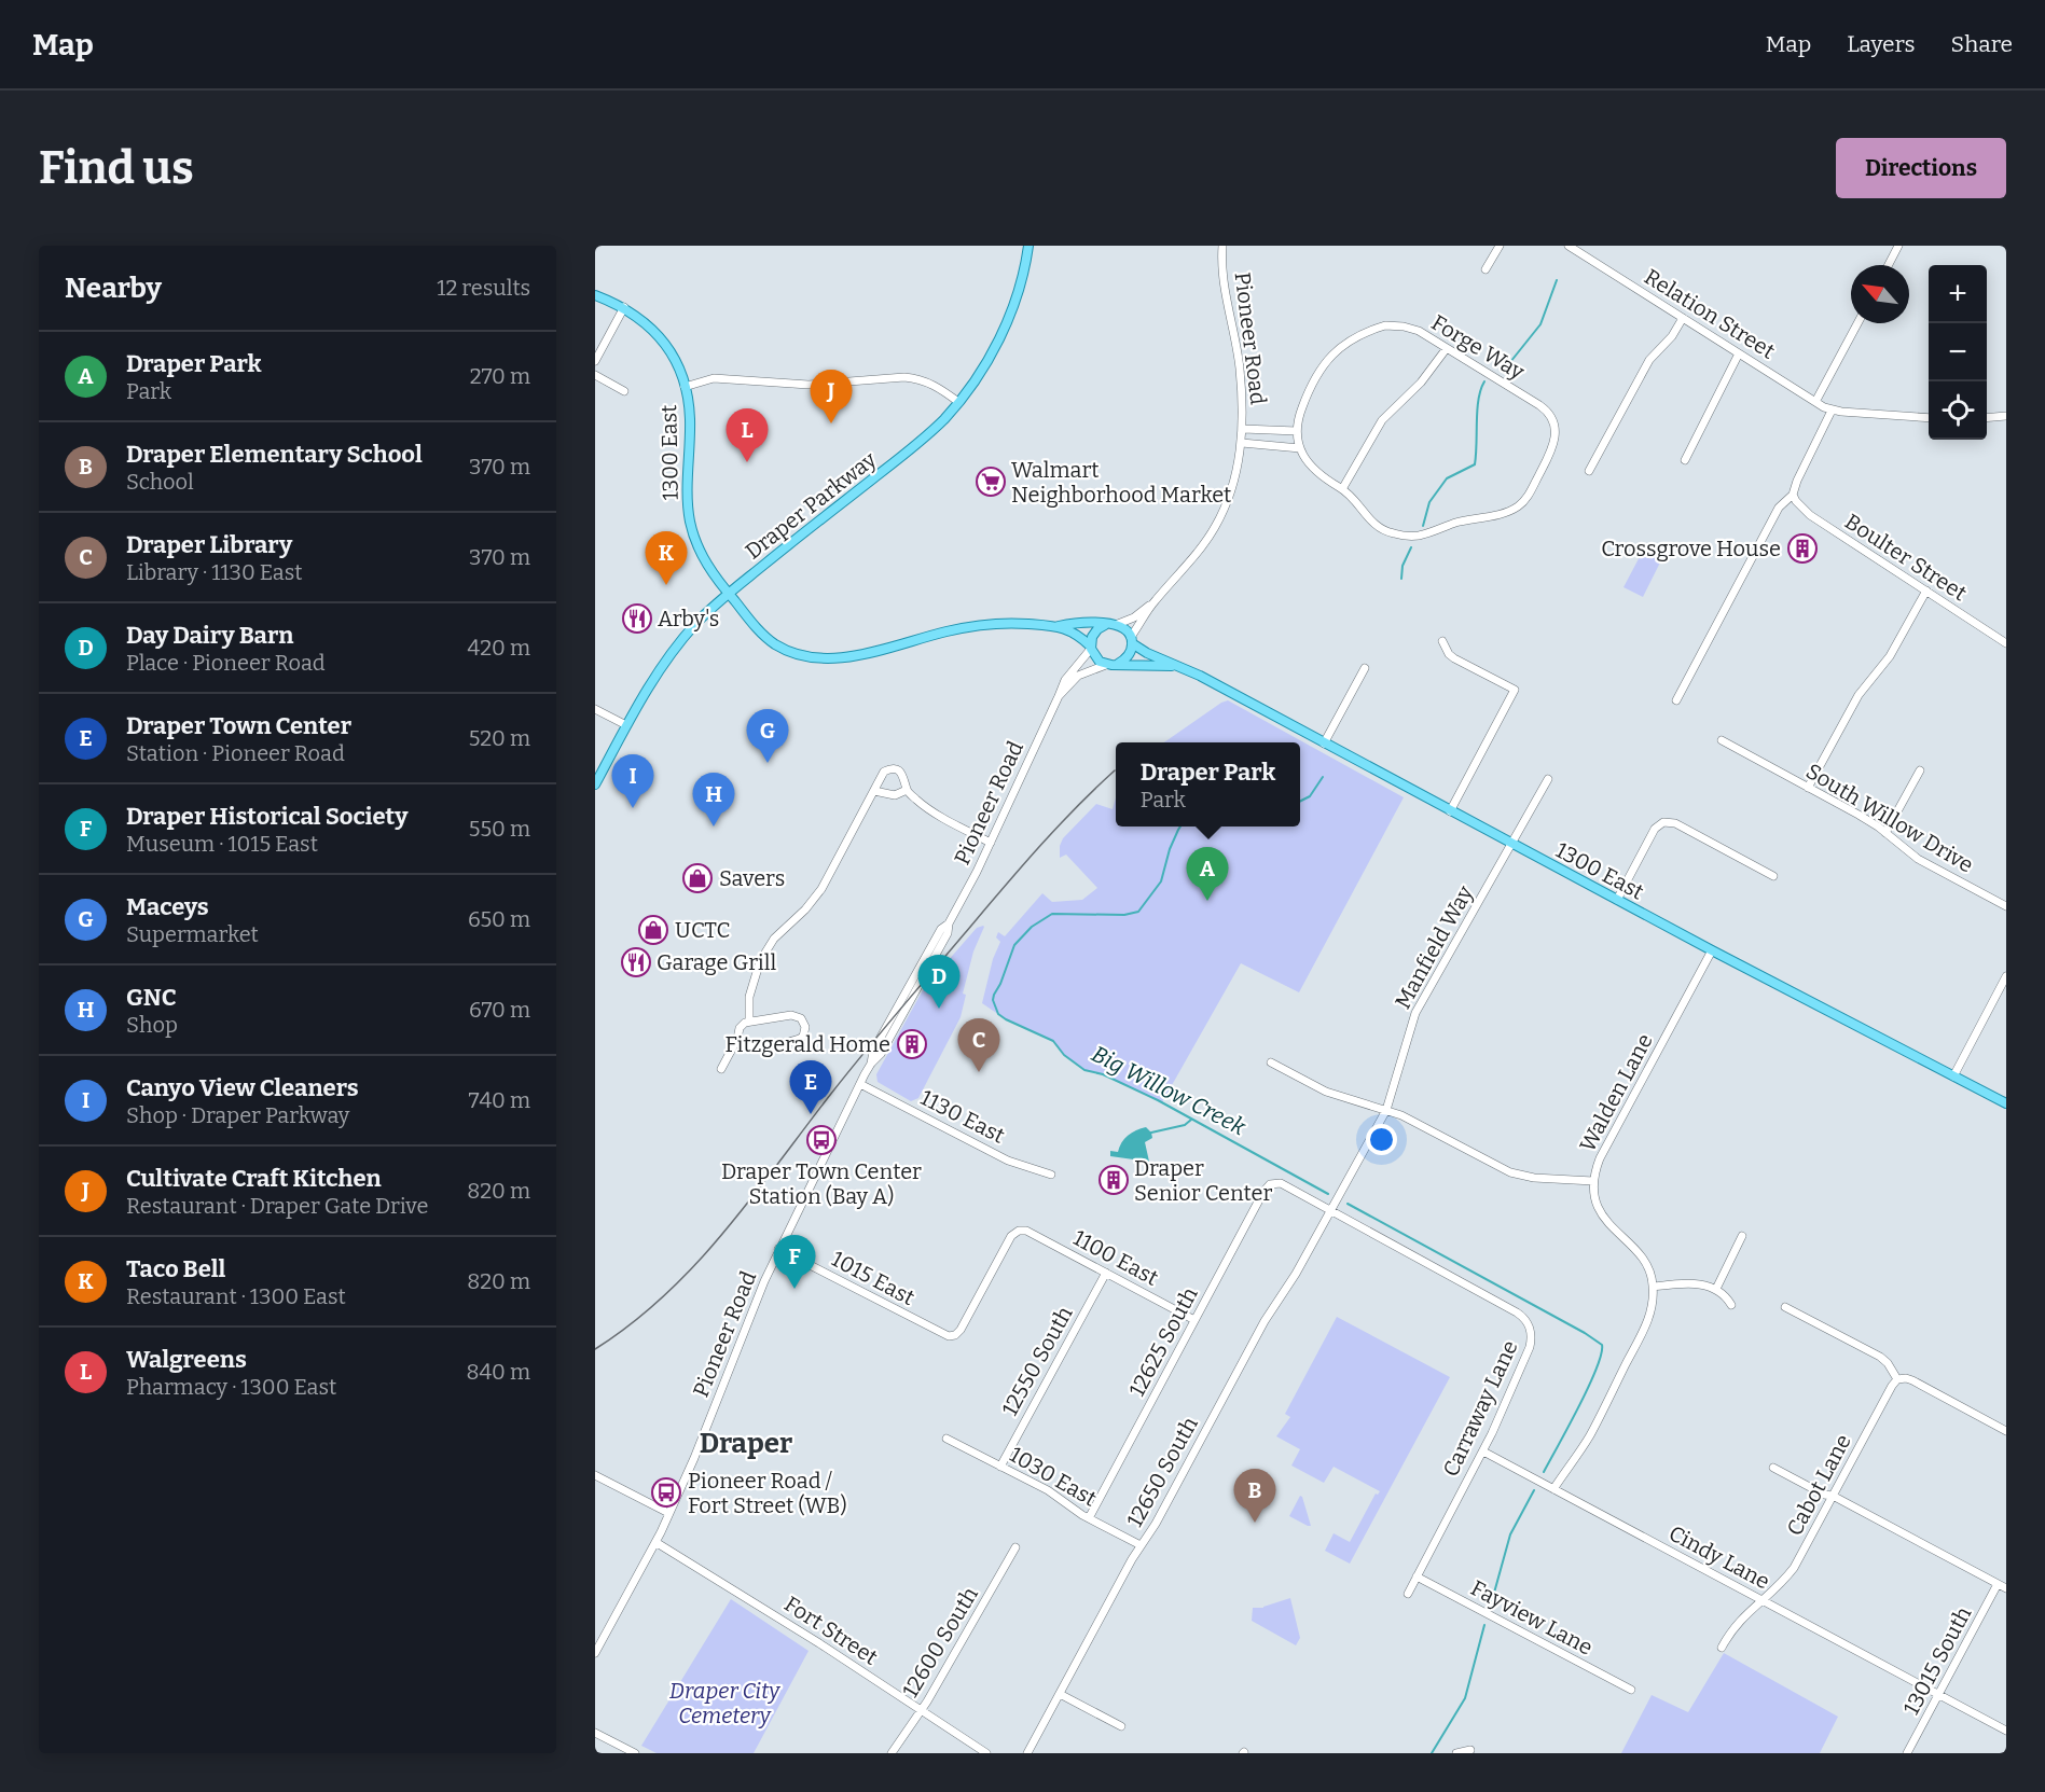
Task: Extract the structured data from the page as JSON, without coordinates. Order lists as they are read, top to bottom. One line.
{"streets":{"main road":["1300 East","Draper Parkway"],"street":["Relation Street","Pioneer Road","Forge Way","Boulter Street","South Willow Drive","Manfield Way","Walden Lane","1130 East","1100 East","1015 East","12625 South","12550 South","Carraway Lane","12650 South","1030 East","Cabot Lane","Cindy Lane","Fayview Lane","Fort Street","12600 South","13015 South"]},"crossings":[["Pioneer Road","1300 East"],["Pioneer Road","1130 East"],["Pioneer Road","1015 East"],["Pioneer Road","Fort Street"],["1300 East","Draper Parkway"],["1300 East","Manfield Way"],["1300 East","Walden Lane"],["Manfield Way","Carraway Lane"],["Manfield Way","12650 South"],["1100 East","1015 East"],["1100 East","12625 South"],["1100 East","12550 South"],["12625 South","Carraway Lane"],["12625 South","1030 East"],["12550 South","1030 East"],["Carraway Lane","12650 South"],["Carraway Lane","Cindy Lane"],["Carraway Lane","Fayview Lane"],["12650 South","1030 East"],["Cabot Lane","Cindy Lane"],["Cindy Lane","13015 South"],["Fort Street","12600 South"]],"districts":["Draper"],"water":["Big Willow Creek"],"parks":["Draper City Cemetery"],"places":{"supermarket":["Walmart Neighborhood Market"],"building":["Crossgrove House","Fitzgerald Home","Draper Senior Center"],"restaurant":["Arby's","Garage Grill"],"shop":["Savers","UCTC"],"bus stop":["Draper Town Center Station (Bay A)","Pioneer Road / Fort Street (WB)"]},"north":"top left","page":{"header":"Map","nav":["Map","Layers","Share"],"buttons":"Directions","title":"Find us","heading":["Nearby","12 results"],"map_buttons":["+","−"],"list":[{"mark":"A","name":"Draper Park","note":"Park","value":"270 m"},{"mark":"B","name":"Draper Elementary School","note":"School","value":"370 m"},{"mark":"C","name":"Draper Library","note":"Library · 1130 East","value":"370 m"},{"mark":"D","name":"Day Dairy Barn","note":"Place · Pioneer Road","value":"420 m"},{"mark":"E","name":"Draper Town Center","note":"Station · Pioneer Road","value":"520 m"},{"mark":"F","name":"Draper Historical Society","note":"Museum · 1015 East","value":"550 m"},{"mark":"G","name":"Maceys","note":"Supermarket","value":"650 m"},{"mark":"H","name":"GNC","note":"Shop","value":"670 m"},{"mark":"I","name":"Canyo View Cleaners","note":"Shop · Draper Parkway","value":"740 m"},{"mark":"J","name":"Cultivate Craft Kitchen","note":"Restaurant · Draper Gate Drive","value":"820 m"},{"mark":"K","name":"Taco Bell","note":"Restaurant · 1300 East","value":"820 m"},{"mark":"L","name":"Walgreens","note":"Pharmacy · 1300 East","value":"840 m"}],"pins":["J","L","K","G","I","H","A","D","C","E","F","B"],"popup":["Draper Park","Park"]}}
